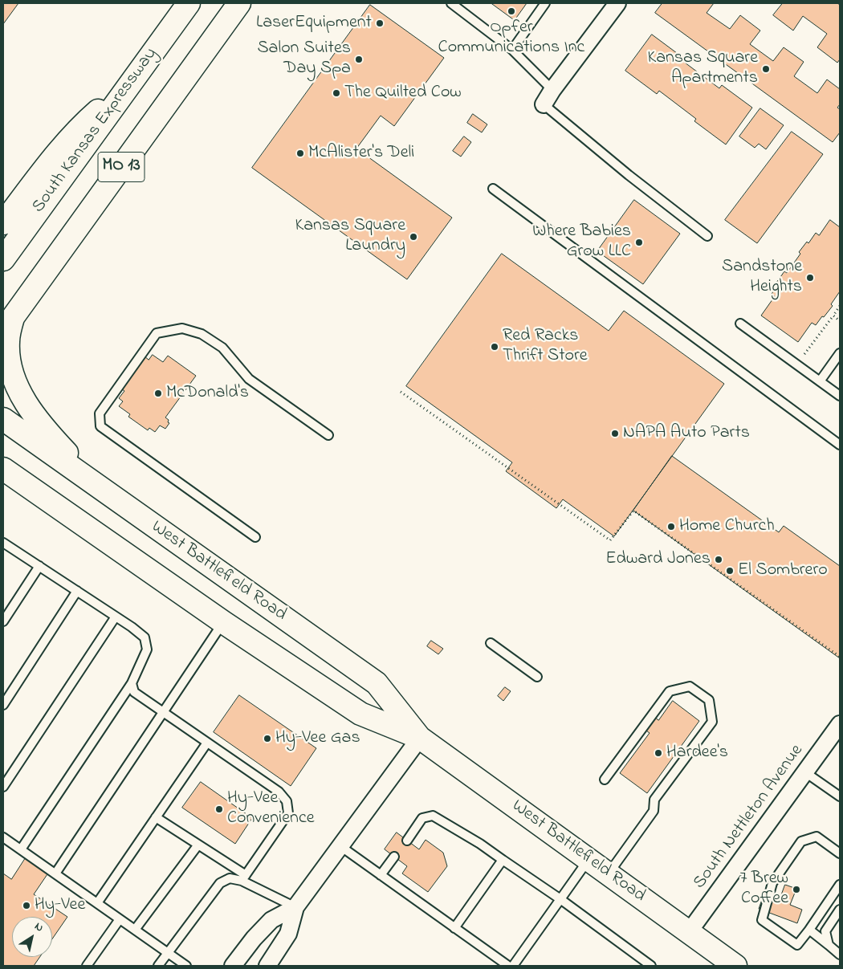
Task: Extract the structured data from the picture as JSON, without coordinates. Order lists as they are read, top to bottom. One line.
{"streets":{"main road":["South Kansas Expressway","MO 13","West Battlefield Road"],"street":["South Nettleton Avenue"]},"crossings":[["West Battlefield Road","South Nettleton Avenue"]],"places":["Opfer Communications Inc","LaserEquipment","Salon Suites Day Spa","Kansas Square Apartments","The Quilted Cow","McAlister's Deli","Kansas Square Laundry","Where Babies Grow LLC","Sandstone Heights","Red Racks Thrift Store","McDonald's","NAPA Auto Parts","Home Church","Edward Jones","El Sombrero","Hy-Vee Gas","Hardee's","Hy-Vee Convenience","7 Brew Coffee","Hy-Vee"],"north":"top right"}
